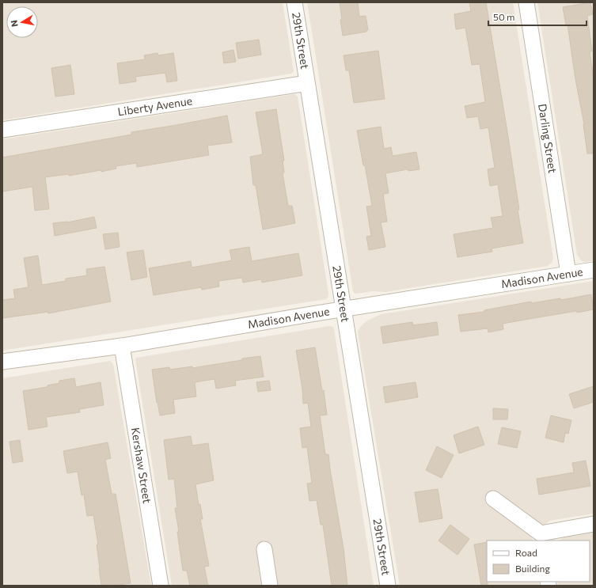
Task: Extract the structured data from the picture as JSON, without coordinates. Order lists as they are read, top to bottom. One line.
{"streets":{"street":["29th Street","Liberty Avenue","Darling Street","Madison Avenue","Kershaw Street"]},"crossings":[["29th Street","Liberty Avenue"],["29th Street","Madison Avenue"],["Darling Street","Madison Avenue"],["Madison Avenue","Kershaw Street"]],"legend":["Road","Building"],"scale_bar":"50 m","north":"left"}
